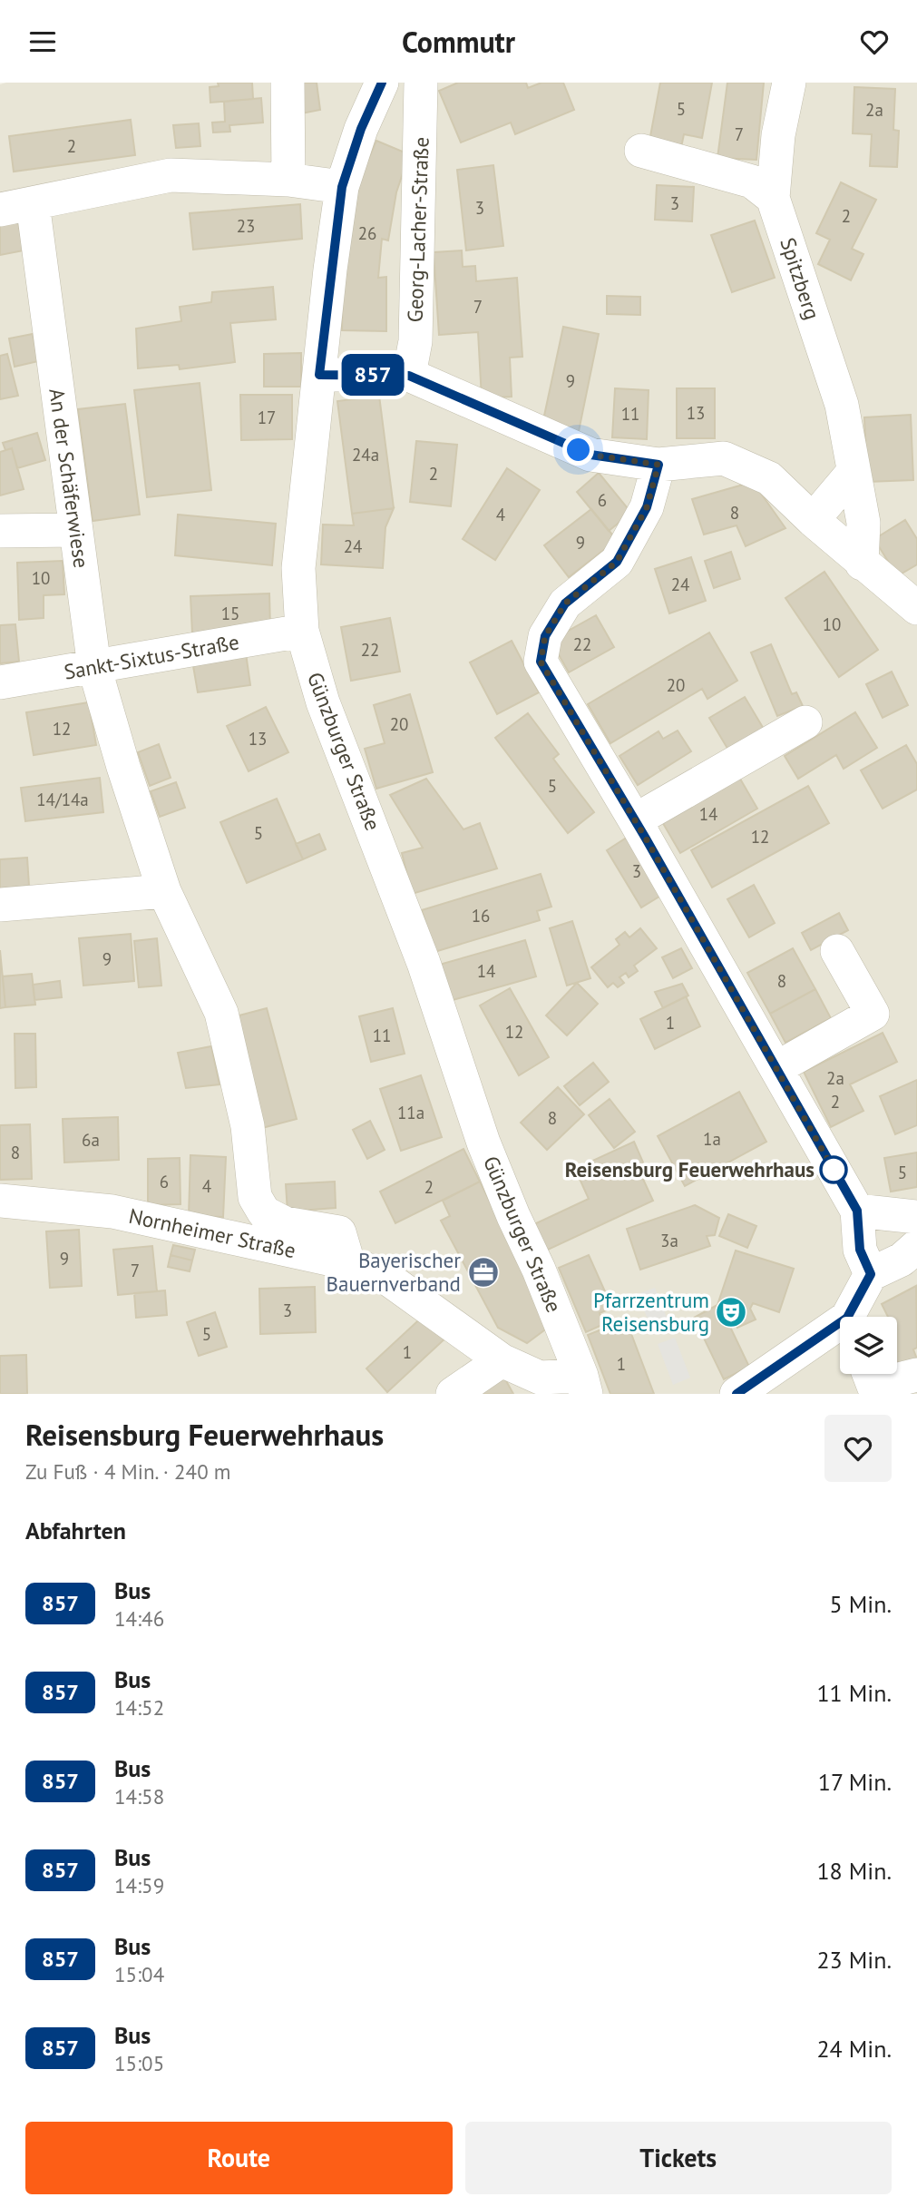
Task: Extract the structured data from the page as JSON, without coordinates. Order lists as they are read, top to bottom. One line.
{"streets":{"street":["Georg-Lacher-Straße","Spitzberg","An der Schäferwiese","Sankt-Sixtus-Straße","Günzburger Straße","Nornheimer Straße"]},"crossings":[["An der Schäferwiese","Sankt-Sixtus-Straße"],["An der Schäferwiese","Nornheimer Straße"],["Sankt-Sixtus-Straße","Günzburger Straße"],["Günzburger Straße","Nornheimer Straße"]],"places":{"other":["Reisensburg Feuerwehrhaus"],"office":["Bayerischer Bauernverband"],"theatre":["Pfarrzentrum Reisensburg"]},"lines":["bus line 857"],"house_numbers":["5","2a","7","2","3","3","2","23","26","7","9","13","11","17","24a","2","6","8","4","9","24","10","24","15","10","22","22","20","20","12","13","5","14/14a","14","5","12","3","16","9","14","8","1","12","11","2a","2","11a","8","1a","6a","8","5","6","4","2","3a","9","7","3","5","1","1"],"page":{"header":"Commutr","on_map":"857","heading":[["Reisensburg Feuerwehrhaus","Zu Fuß · 4 Min. · 240 m"],"Abfahrten"],"list":[{"mark":"857","name":"Bus","note":"14:46","value":"5 Min."},{"mark":"857","name":"Bus","note":"14:52","value":"11 Min."},{"mark":"857","name":"Bus","note":"14:58","value":"17 Min."},{"mark":"857","name":"Bus","note":"14:59","value":"18 Min."},{"mark":"857","name":"Bus","note":"15:04","value":"23 Min."},{"mark":"857","name":"Bus","note":"15:05","value":"24 Min."}],"buttons":["Route","Tickets"]}}
